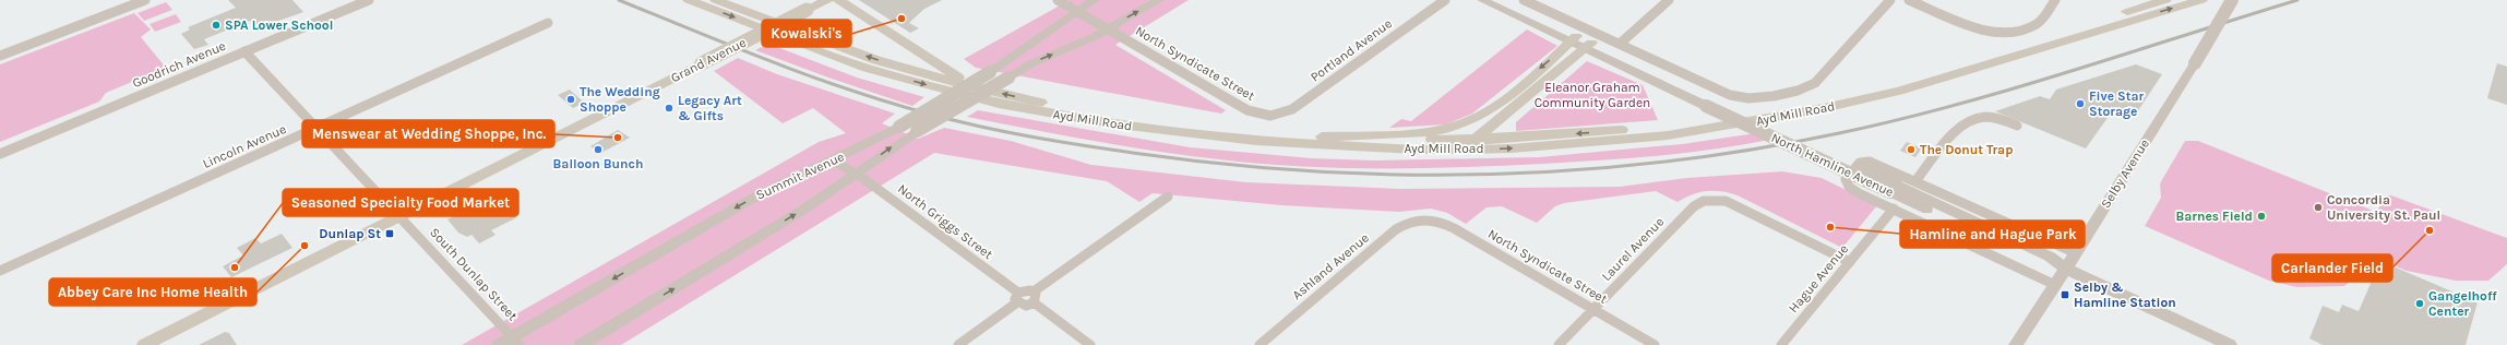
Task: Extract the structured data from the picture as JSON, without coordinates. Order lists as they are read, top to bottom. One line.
{"streets":{"main road":["Grand Avenue","Ayd Mill Road"],"street":["Portland Avenue","North Syndicate Street","Goodrich Avenue","Lincoln Avenue","North Hamline Avenue","Selby Avenue","Summit Avenue","North Griggs Street","Laurel Avenue","Ashland Avenue","South Dunlap Street","Hague Avenue"]},"crossings":[["Portland Avenue","North Syndicate Street"],["Grand Avenue","South Dunlap Street"],["North Syndicate Street","Summit Avenue"],["North Syndicate Street","Laurel Avenue"],["North Syndicate Street","Ashland Avenue"],["Goodrich Avenue","South Dunlap Street"],["Lincoln Avenue","South Dunlap Street"],["North Hamline Avenue","Selby Avenue"],["Summit Avenue","North Griggs Street"],["Summit Avenue","South Dunlap Street"],["Laurel Avenue","Hague Avenue"]],"parks":["Eleanor Graham Community Garden"],"places":{"other":["Kowalski's","SPA Lower School","The Wedding Shoppe","Five Star Storage","Legacy Art & Gifts","Menswear at Wedding Shoppe, Inc.","Balloon Bunch","The Donut Trap","Concordia University St. Paul","Barnes Field","Hamline and Hague Park","Carlander Field","Abbey Care Inc Home Health","Seasoned Specialty Food Market","Gangelhoff Center"],"transit":["Dunlap St","Selby & Hamline Station"]}}
